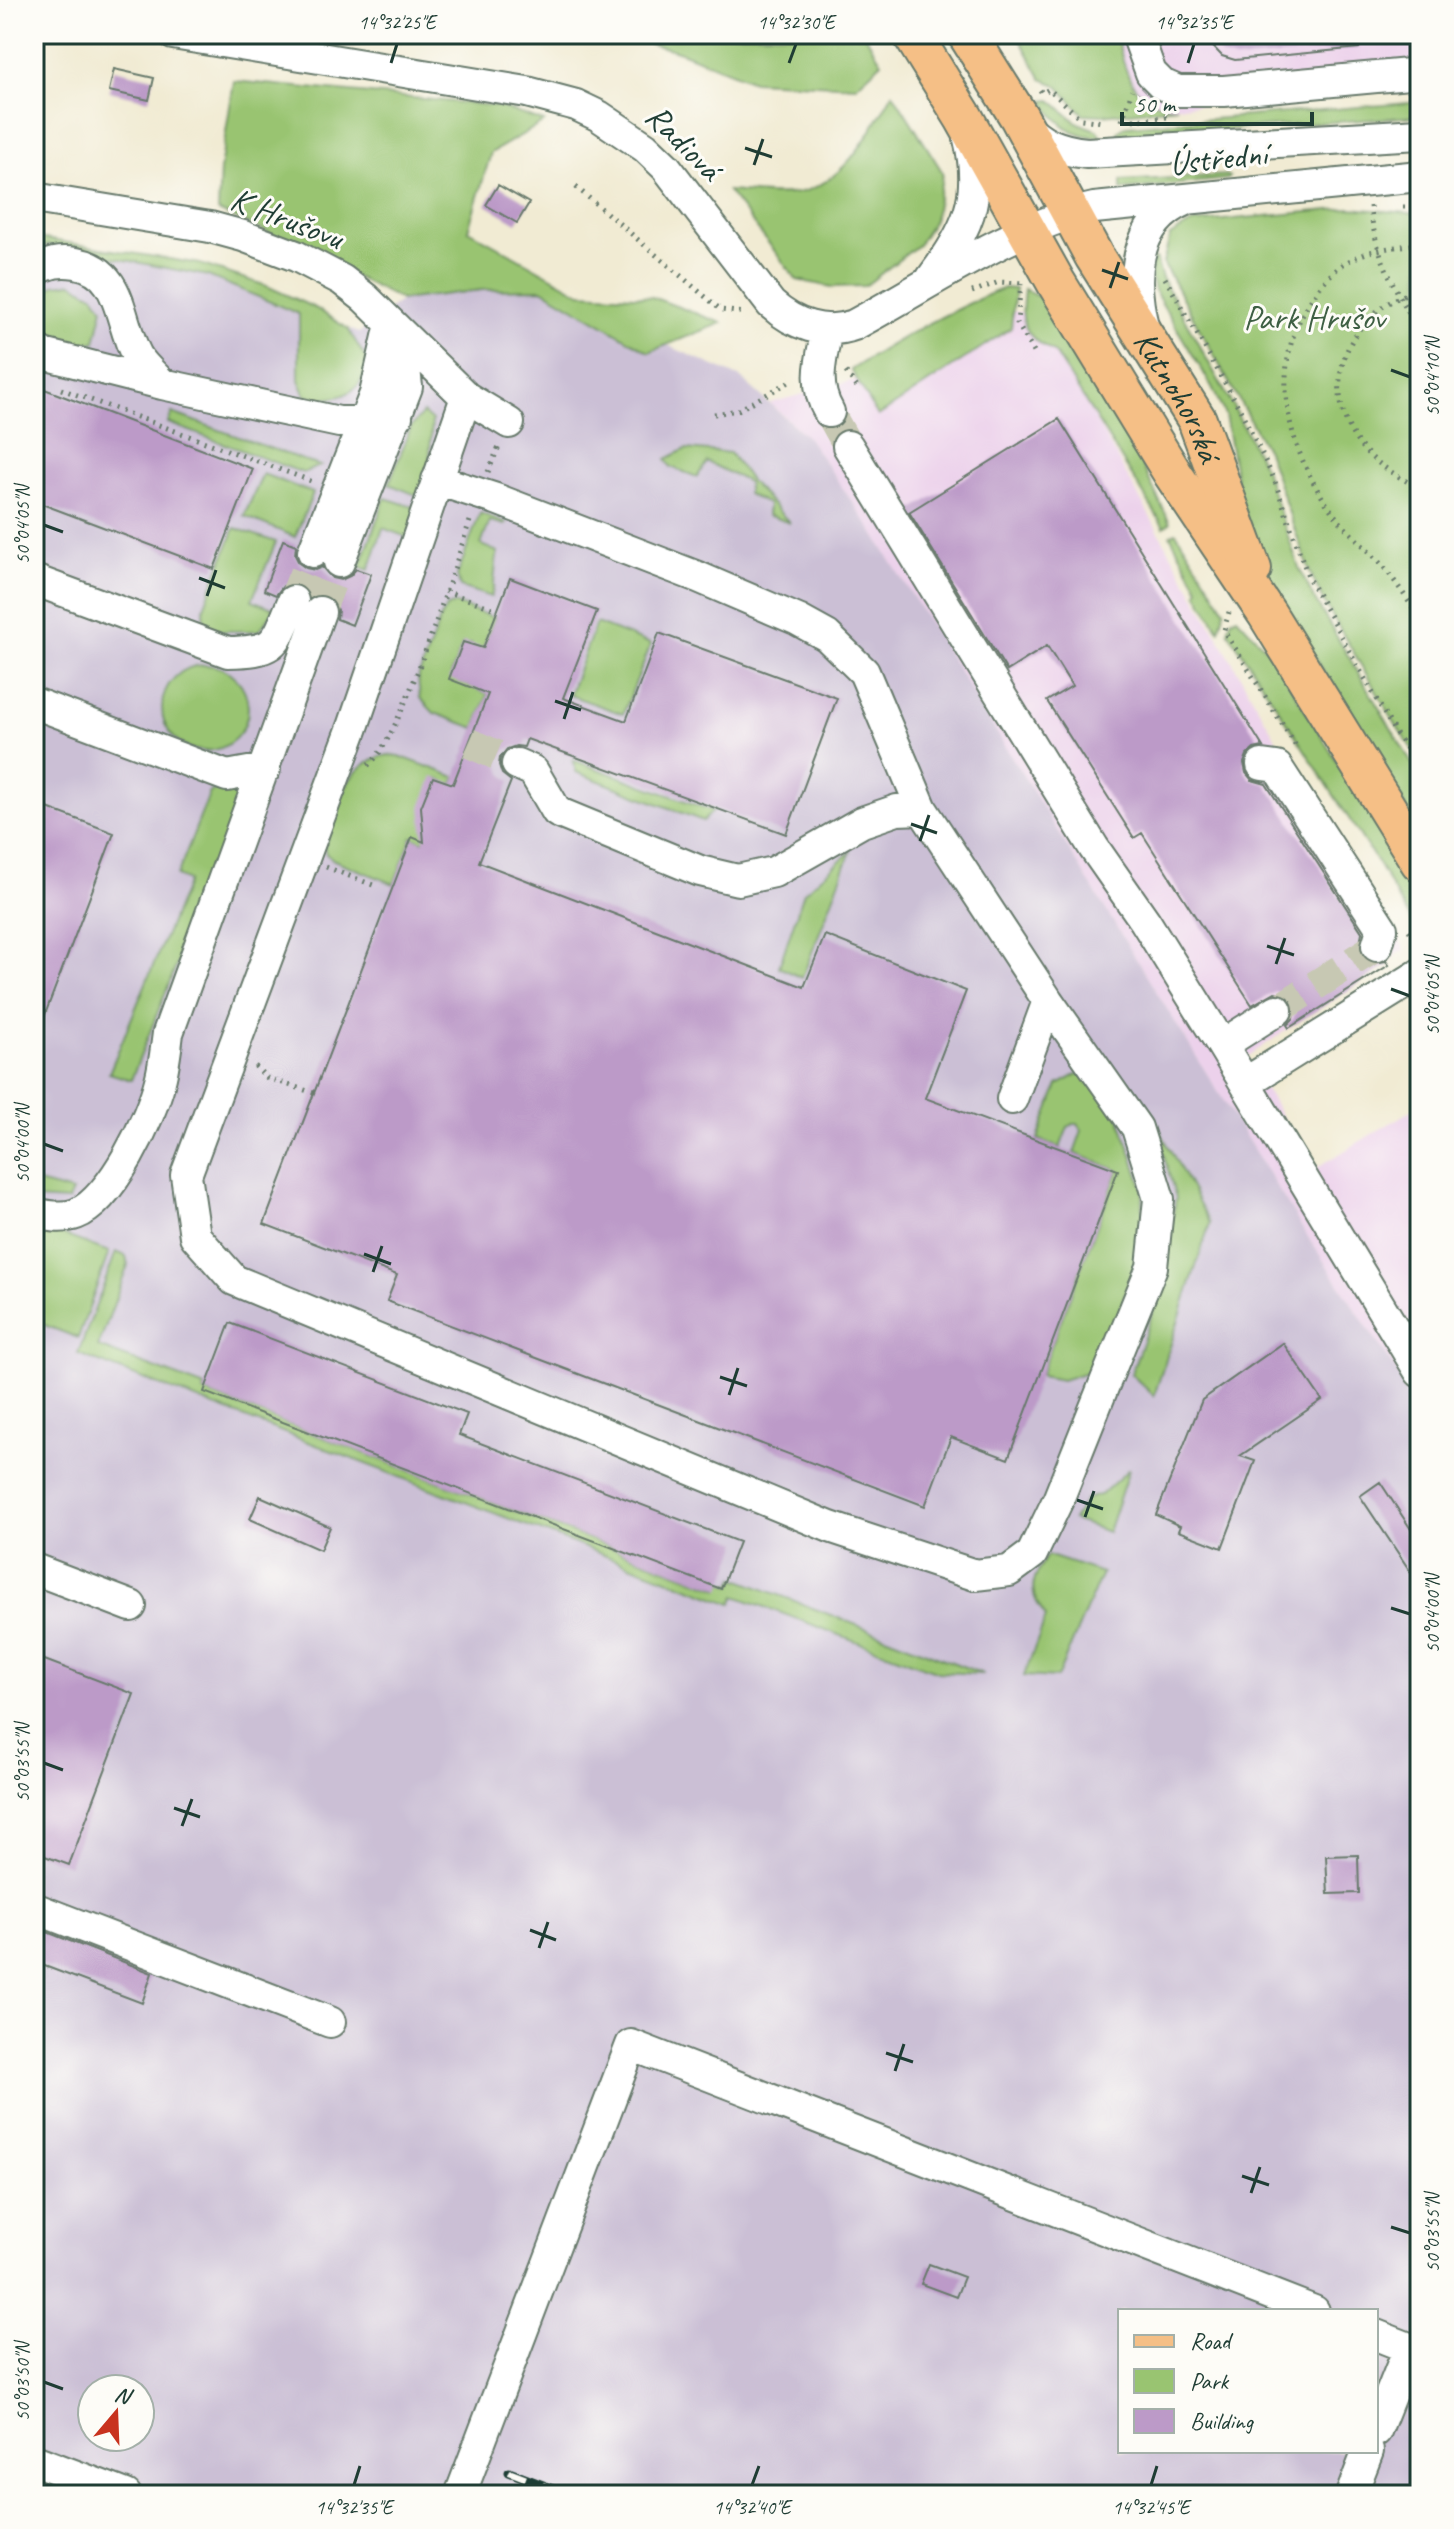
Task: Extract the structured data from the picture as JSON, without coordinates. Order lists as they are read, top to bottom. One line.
{"streets":{"main road":["Kutnohorská"],"street":["Radiová","Ústřední","K Hrušovu"]},"crossings":[["Ústřední","Kutnohorská"]],"parks":["Park Hrušov"],"legend":["Road","Park","Building"],"scale_bar":"50 m","north":"top","coordinates":["14°32'25\"E","14°32'30\"E","14°32'35\"E","50°04'10\"N","50°04'05\"N","50°04'00\"N","50°03'55\"N","50°03'50\"N","14°32'40\"E","14°32'45\"E"]}
